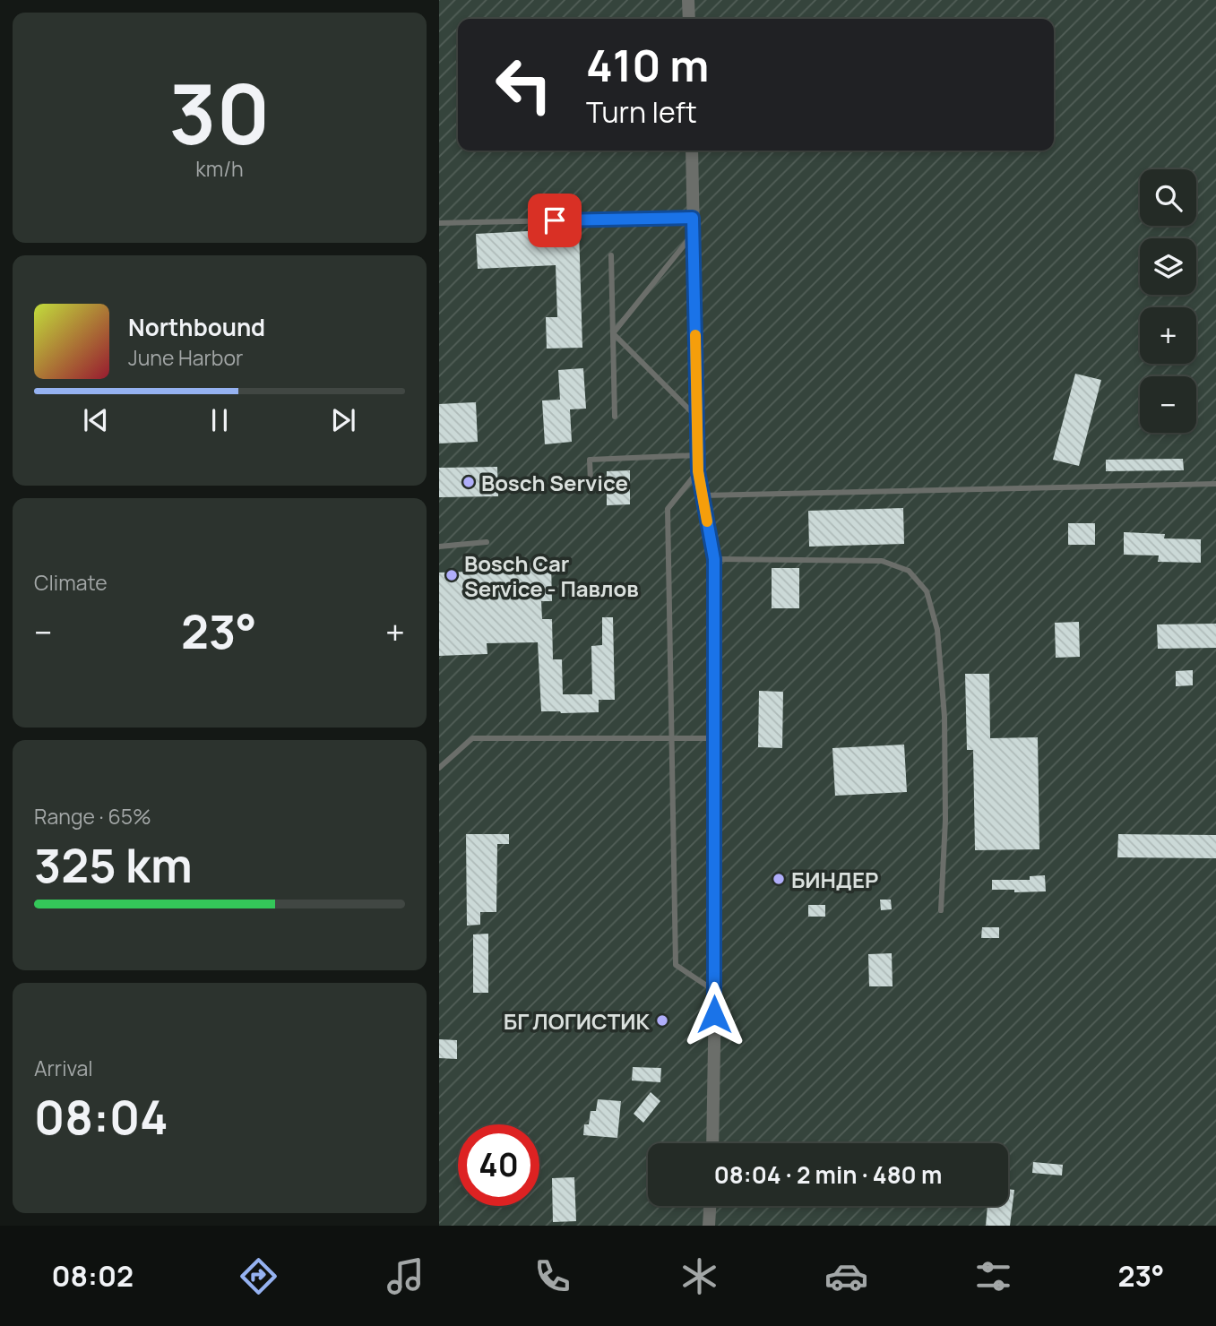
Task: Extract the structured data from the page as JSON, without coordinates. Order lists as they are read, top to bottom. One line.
{"places":["Bosch Service","Bosch Car Service - Павлов","БИНДЕР","БГ ЛОГИСТИК"],"page":{"tile":[["30","km/h"],"Climate",["Range · 65%","325 km"],["Arrival","08:04"]],"turn":["410 m","Turn left"],"map_buttons":["+","−"],"song":["Northbound","June Harbor"],"heat":["−","23°","+"],"limit":"40","trip":"08:04 · 2 min · 480 m","tabs":["08:02","23°"]}}
